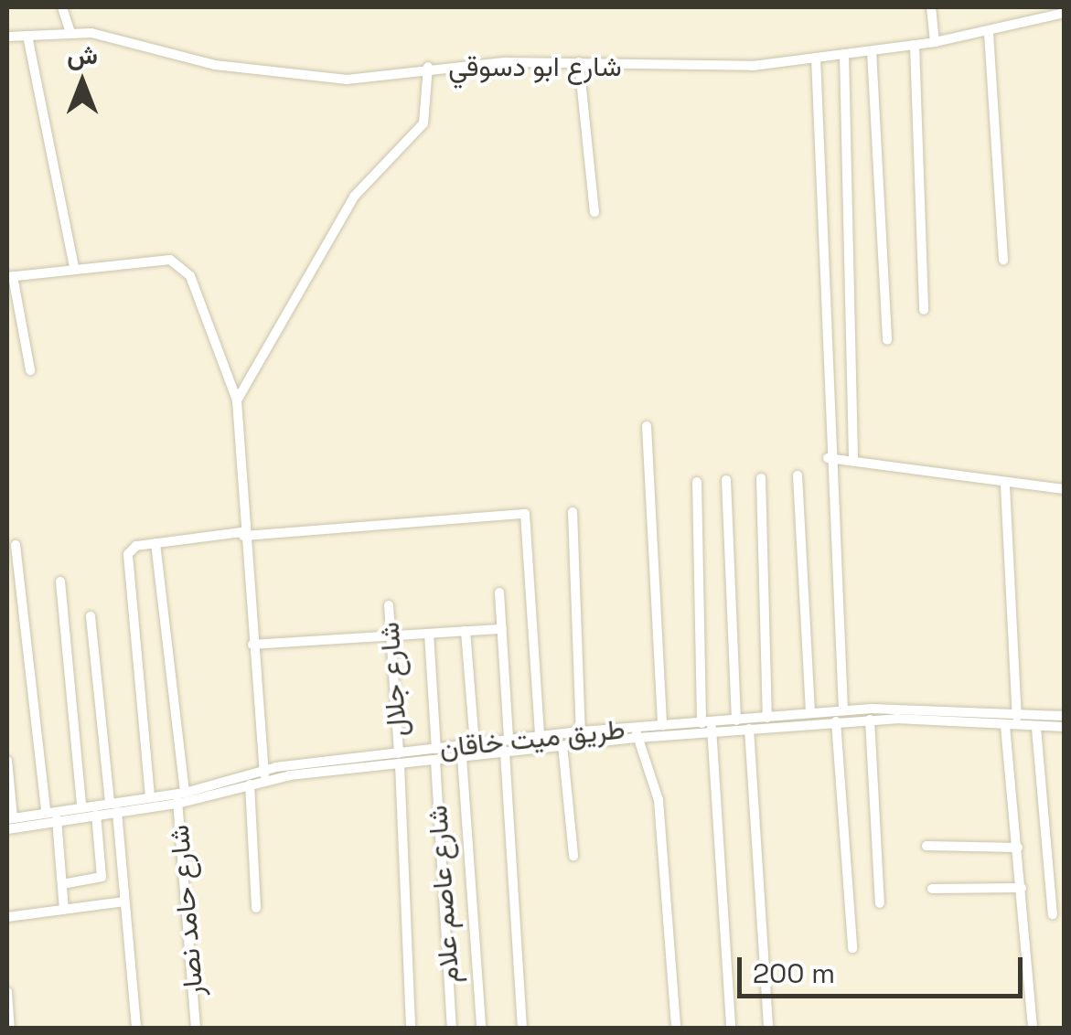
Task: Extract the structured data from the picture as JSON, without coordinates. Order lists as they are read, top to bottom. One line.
{"streets":{"street":["شارع ابو دسوقي","شارع جلال","طريق ميت خاقان","شارع عاصم علام","شارع حامد نصار"]},"crossings":[["شارع جلال","طريق ميت خاقان"],["طريق ميت خاقان","شارع عاصم علام"],["طريق ميت خاقان","شارع حامد نصار"]],"scale_bar":"200 m","north":"top"}
